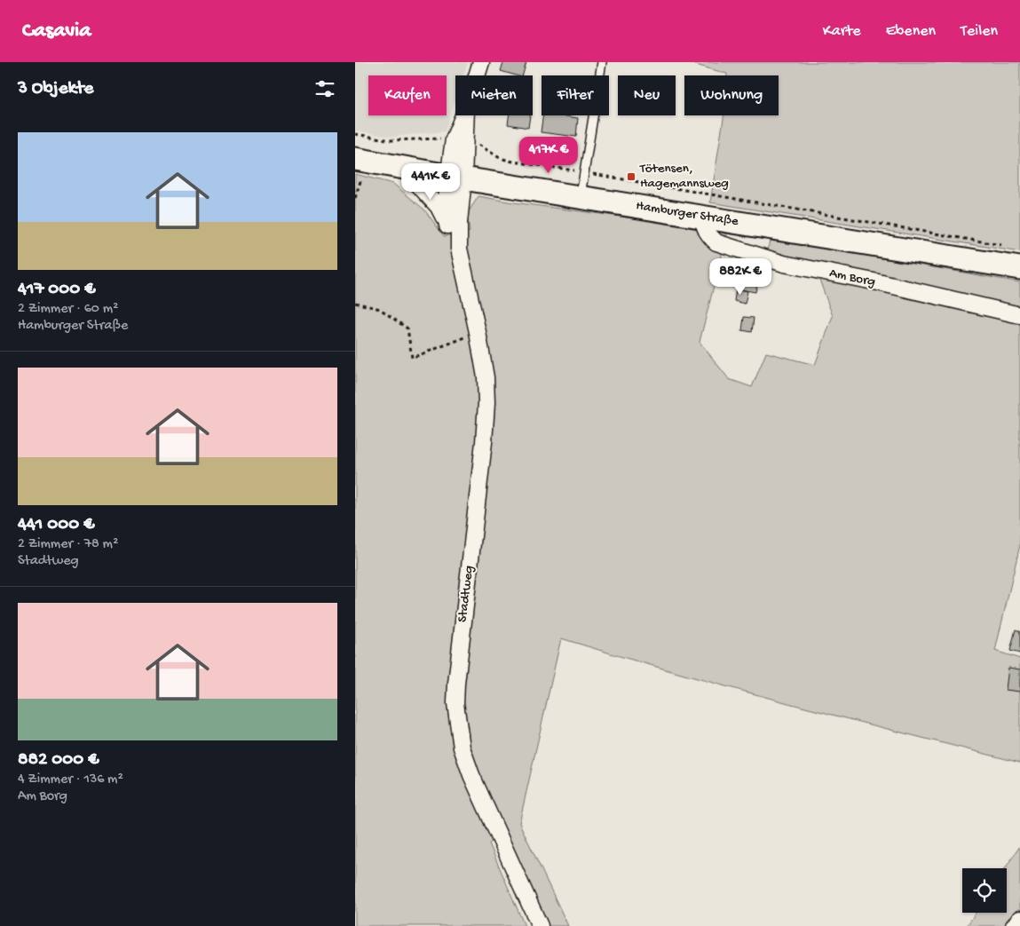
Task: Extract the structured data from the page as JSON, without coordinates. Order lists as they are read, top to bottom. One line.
{"streets":{"main road":["Hamburger Straße"],"street":["Am Borg","Stadtweg"]},"crossings":[["Hamburger Straße","Am Borg"],["Hamburger Straße","Stadtweg"]],"places":{"transit":["Tötensen, Hagemannsweg"]},"page":{"header":"Casavia","nav":["Karte","Ebenen","Teilen"],"heading":"3 Objekte","chip":["Kaufen","Mieten","Filter","Neu","Wohnung"],"list":[{"name":"417 000 €","note":"2 Zimmer · 60 m² · Hamburger Straße"},{"name":"441 000 €","note":"2 Zimmer · 78 m² · Stadtweg"},{"name":"882 000 €","note":"4 Zimmer · 136 m² · Am Borg"}],"price":["417K €","441K €","882K €"]}}
